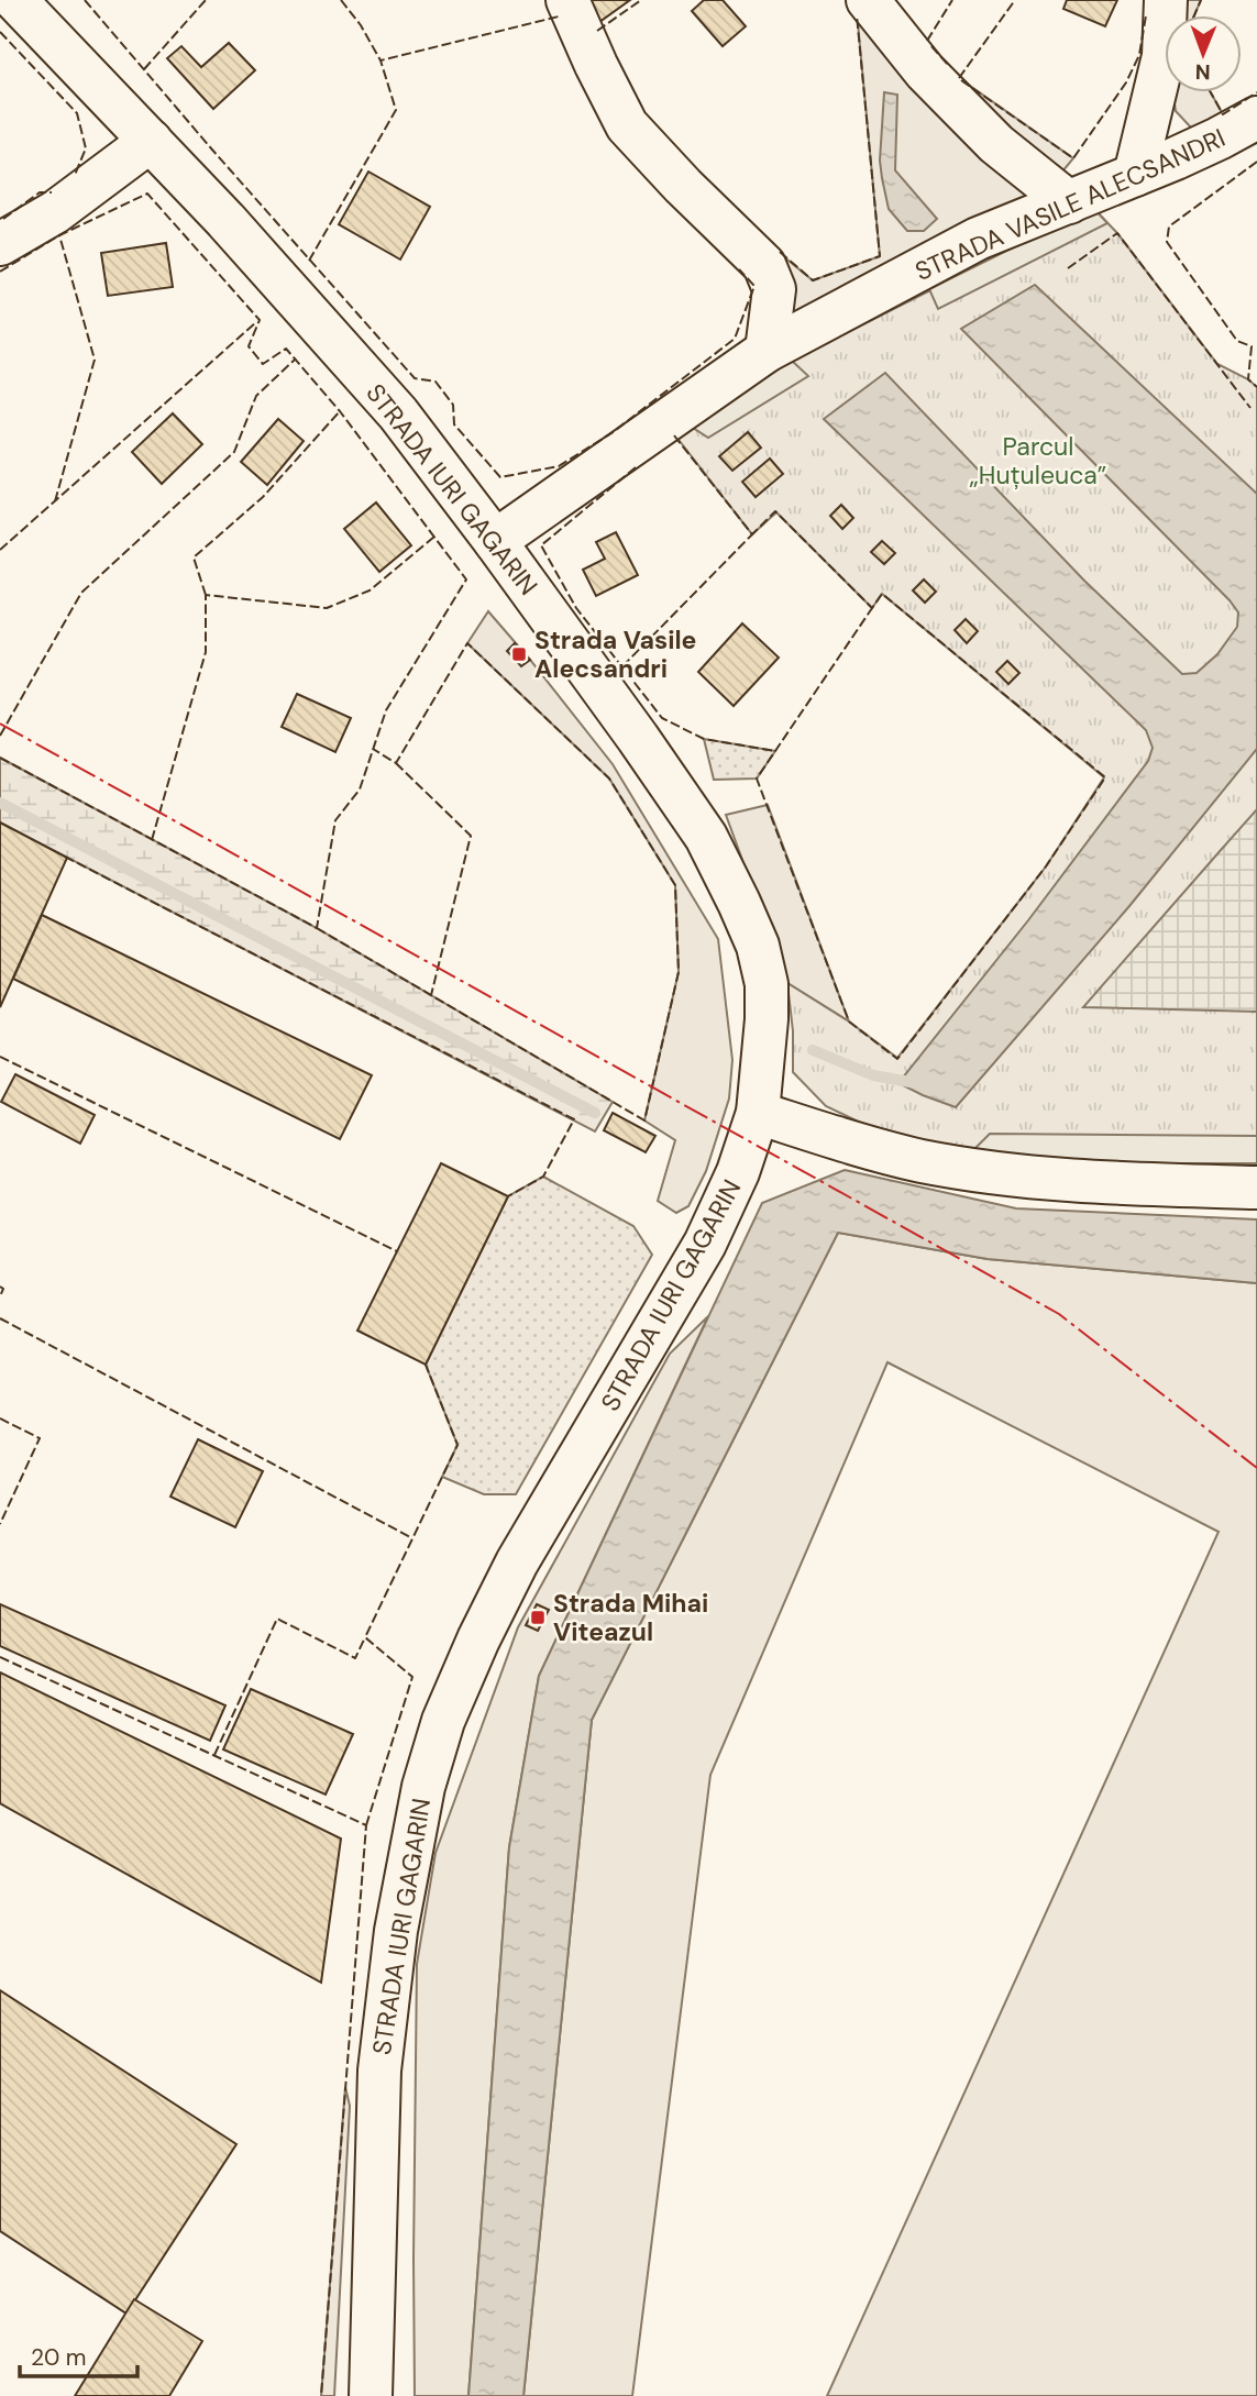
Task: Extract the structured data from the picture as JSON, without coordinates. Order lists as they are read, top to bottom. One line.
{"streets":{"main road":["STRADA VASILE ALECSANDRI","STRADA IURI GAGARIN"]},"crossings":[["STRADA VASILE ALECSANDRI","STRADA IURI GAGARIN"]],"parks":["Parcul „Huțuleuca”"],"places":{"transit":["Strada Vasile Alecsandri","Strada Mihai Viteazul"]},"scale_bar":"20 m","north":"bottom"}
